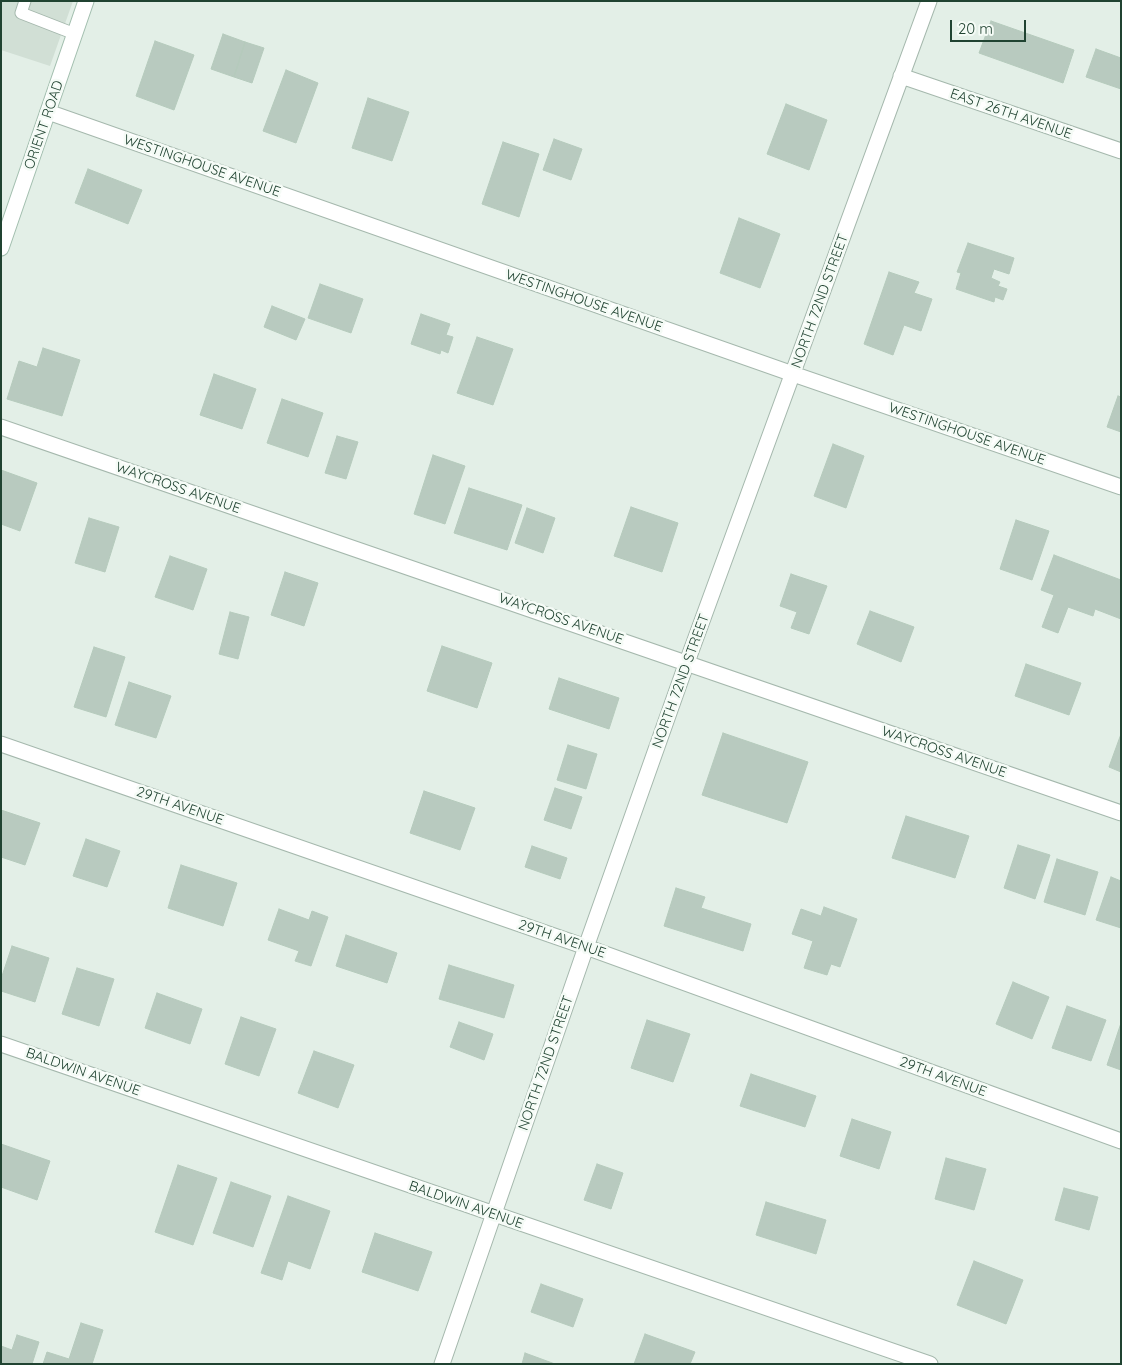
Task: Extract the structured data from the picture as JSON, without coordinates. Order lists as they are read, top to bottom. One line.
{"streets":{"street":["EAST 26TH AVENUE","ORIENT ROAD","WESTINGHOUSE AVENUE","NORTH 72ND STREET","WAYCROSS AVENUE","29TH AVENUE","BALDWIN AVENUE"]},"crossings":[["EAST 26TH AVENUE","NORTH 72ND STREET"],["ORIENT ROAD","WESTINGHOUSE AVENUE"],["WESTINGHOUSE AVENUE","NORTH 72ND STREET"],["NORTH 72ND STREET","WAYCROSS AVENUE"],["NORTH 72ND STREET","29TH AVENUE"],["NORTH 72ND STREET","BALDWIN AVENUE"]],"scale_bar":"20 m"}
